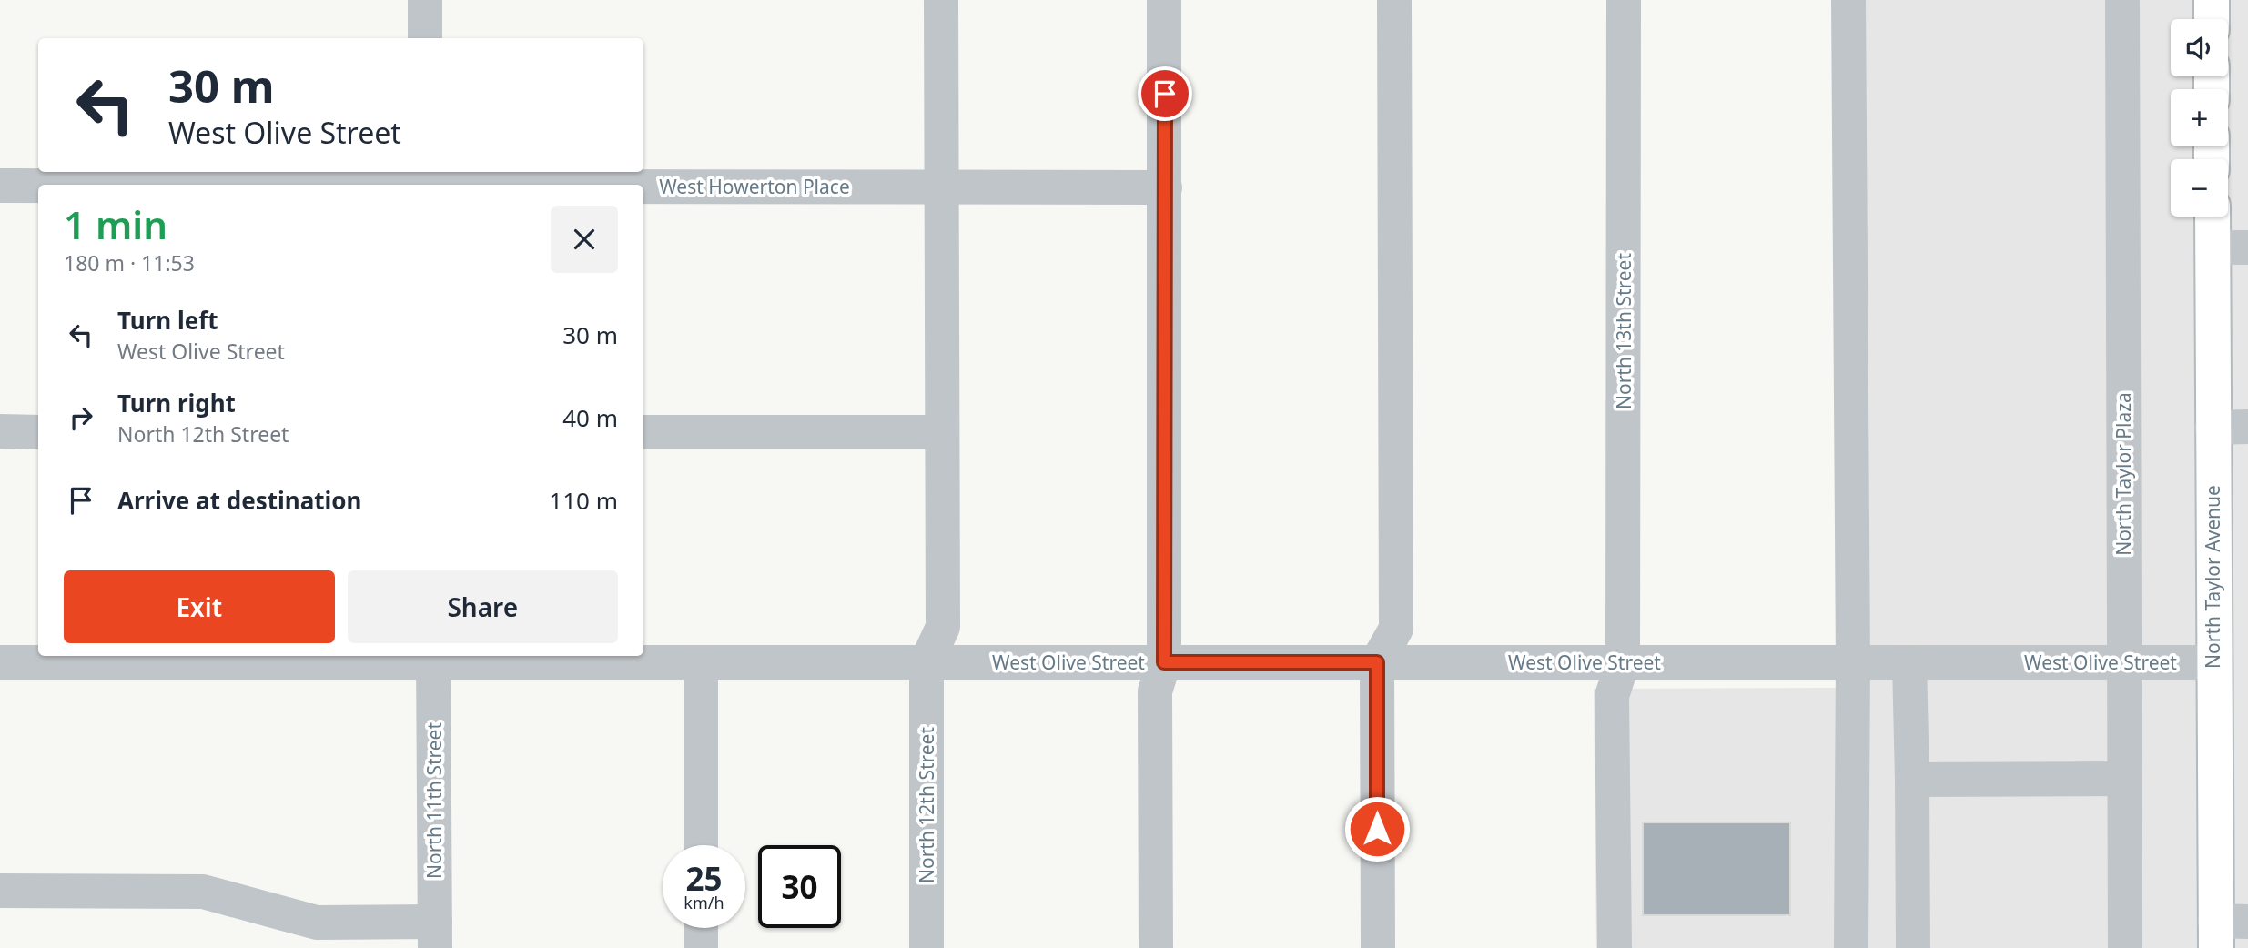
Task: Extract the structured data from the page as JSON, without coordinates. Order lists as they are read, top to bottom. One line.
{"streets":{"main road":["North Taylor Avenue"],"street":["West Howerton Place","North 13th Street","North Taylor Plaza","West Olive Street","North 11th Street","North 12th Street"]},"crossings":[["North 13th Street","West Olive Street"],["North Taylor Plaza","West Olive Street"],["North Taylor Avenue","West Olive Street"],["West Olive Street","North 11th Street"],["West Olive Street","North 12th Street"]],"page":{"map_buttons":["+","−"],"turn":["30 m","West Olive Street"],"heading":["1 min","180 m · 11:53"],"list":[{"name":"Turn left","note":"West Olive Street","value":"30 m"},{"name":"Turn right","note":"North 12th Street","value":"40 m"},{"name":"Arrive at destination","value":"110 m"}],"buttons":["Exit","Share"],"speed":"25 km/h","limit":"30"}}
